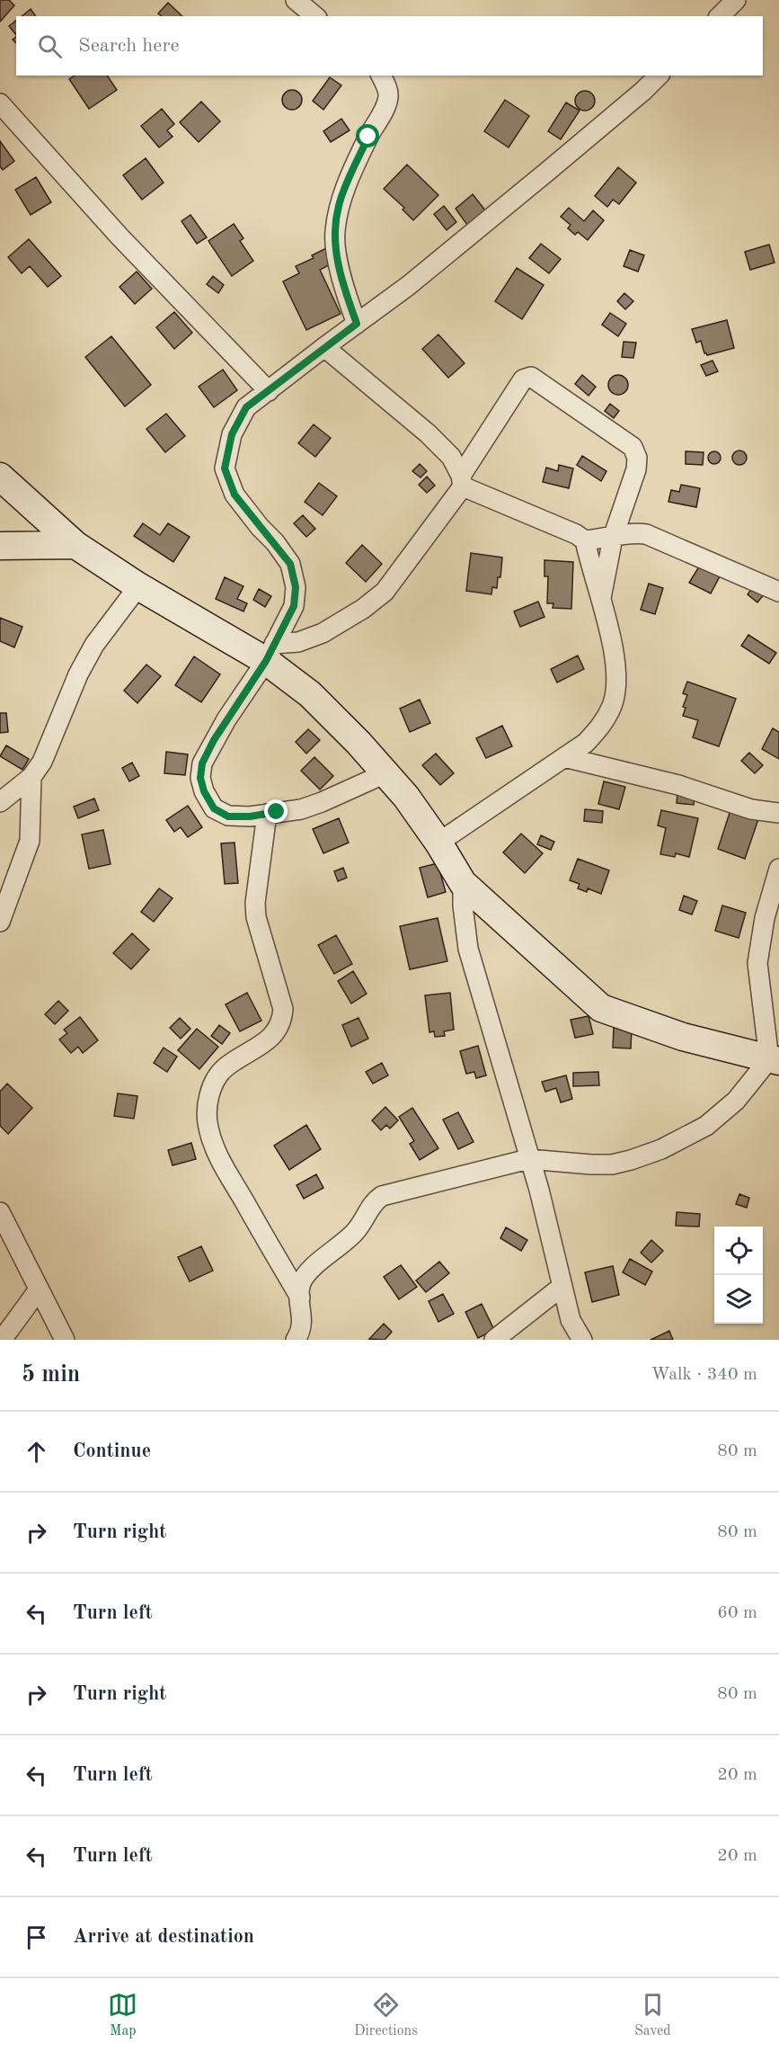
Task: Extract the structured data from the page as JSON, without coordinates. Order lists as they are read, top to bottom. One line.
{"page":{"search":"Search here","heading":["5 min","Walk · 340 m"],"list":[["Continue","80 m"],["Turn right","80 m"],["Turn left","60 m"],["Turn right","80 m"],["Turn left","20 m"],["Turn left","20 m"],"Arrive at destination"],"nav":["Map","Directions","Saved"]}}
